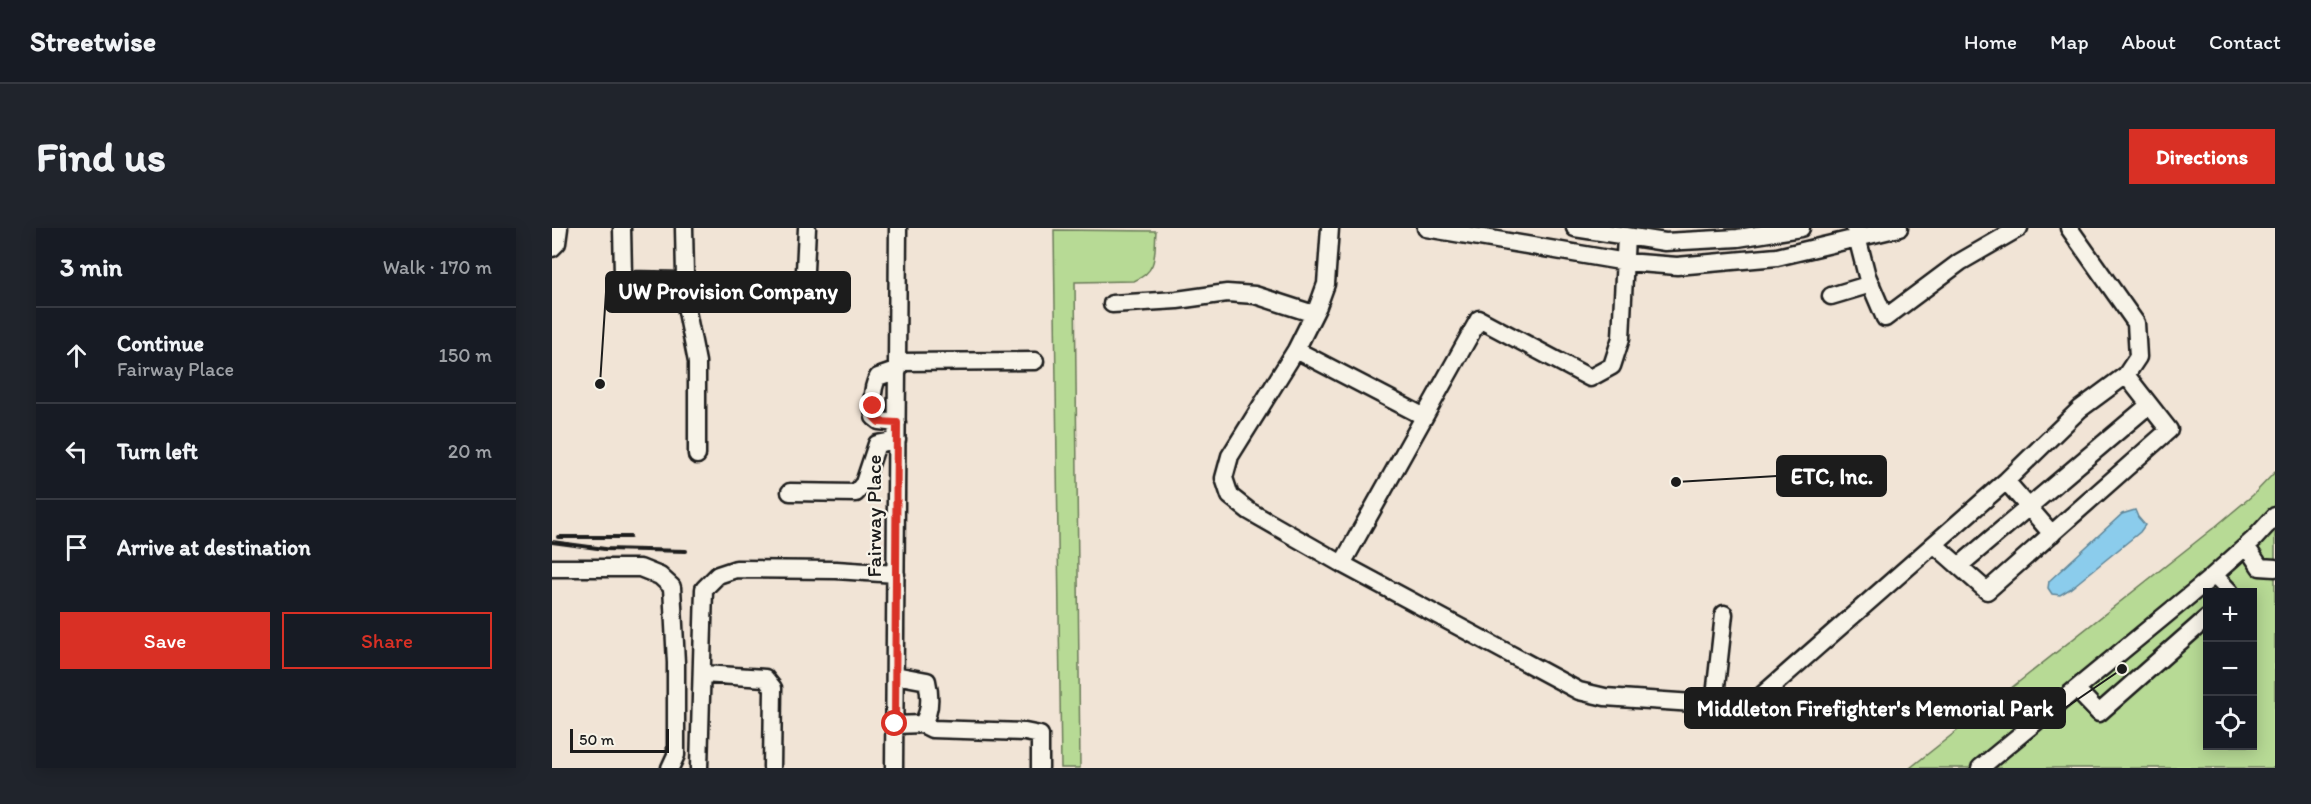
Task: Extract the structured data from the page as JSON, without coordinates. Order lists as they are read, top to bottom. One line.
{"streets":{"street":["Fairway Place"]},"places":["UW Provision Company","ETC, Inc.","Middleton Firefighter's Memorial Park"],"scale_bar":"50 m","page":{"header":"Streetwise","nav":["Home","Map","About","Contact"],"buttons":["Directions",["Save","Share"]],"title":"Find us","heading":["3 min","Walk · 170 m"],"list":[["Continue","Fairway Place","150 m"],["Turn left","20 m"],"Arrive at destination"],"map_buttons":["+","−"],"scale":"50 m"}}
